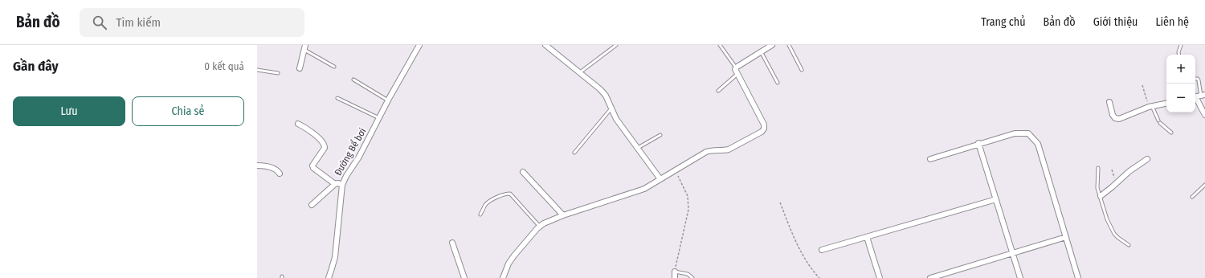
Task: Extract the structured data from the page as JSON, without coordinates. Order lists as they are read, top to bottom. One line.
{"streets":{"street":["Đường Bể bơi"]},"page":{"header":"Bản đồ","search":"Tìm kiếm","nav":["Trang chủ","Bản đồ","Giới thiệu","Liên hệ"],"heading":["Gần đây","0 kết quả"],"map_buttons":["+","−"],"buttons":["Lưu","Chia sẻ"]}}
